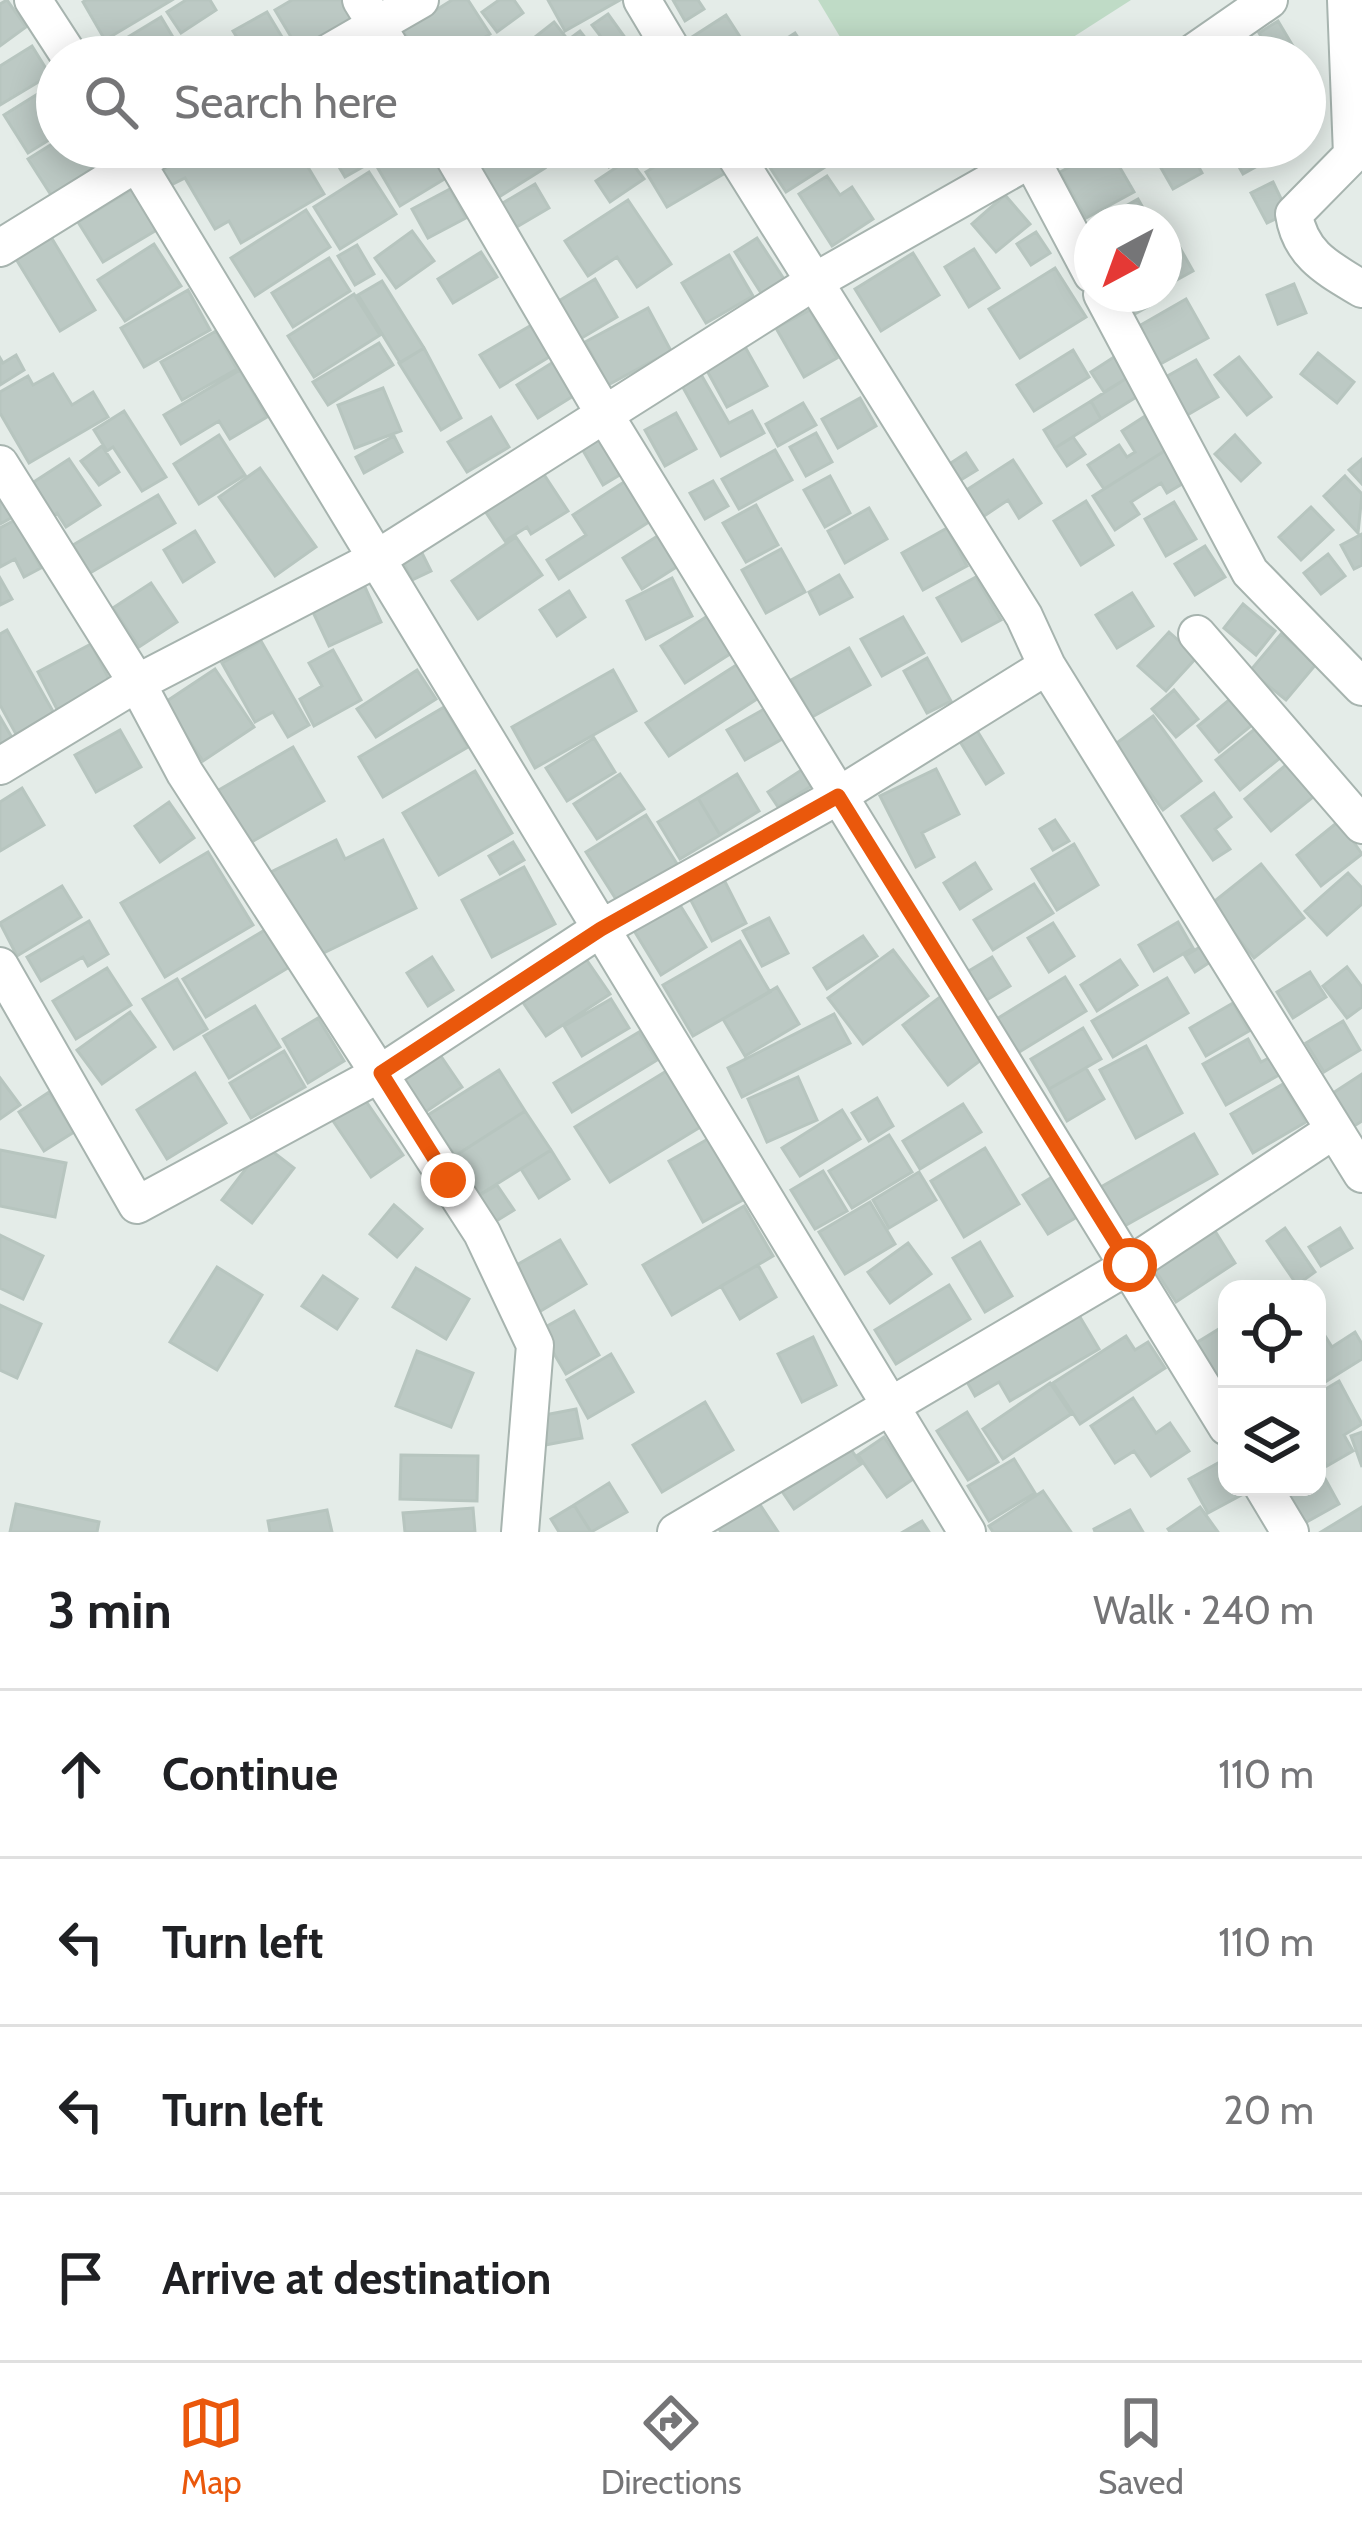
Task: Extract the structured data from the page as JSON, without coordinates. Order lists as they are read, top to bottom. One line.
{"north":"bottom left","page":{"search":"Search here","heading":["3 min","Walk · 240 m"],"list":[["Continue","110 m"],["Turn left","110 m"],["Turn left","20 m"],"Arrive at destination"],"nav":["Map","Directions","Saved"]}}
